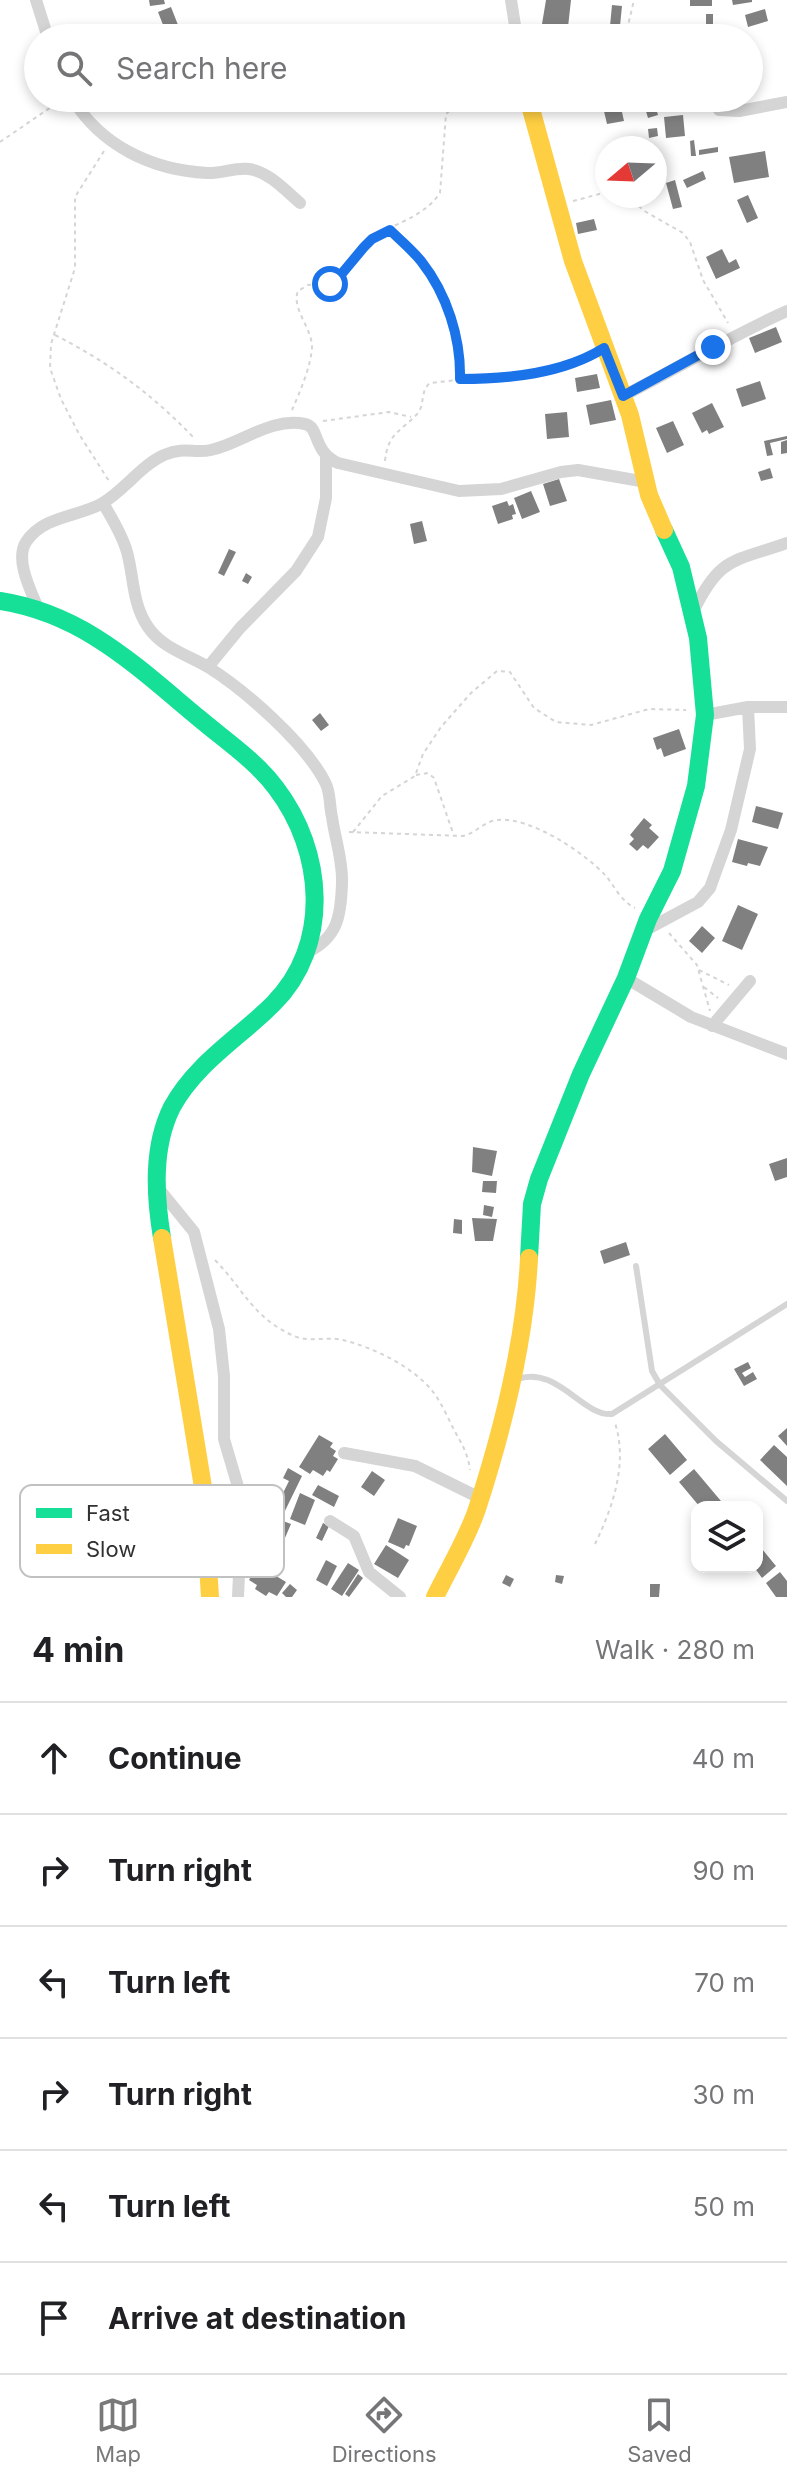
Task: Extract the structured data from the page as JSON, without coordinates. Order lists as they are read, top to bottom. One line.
{"legend":["Fast","Slow"],"north":"left","page":{"search":"Search here","heading":["4 min","Walk · 280 m"],"list":[["Continue","40 m"],["Turn right","90 m"],["Turn left","70 m"],["Turn right","30 m"],["Turn left","50 m"],"Arrive at destination"],"nav":["Map","Directions","Saved"]}}
